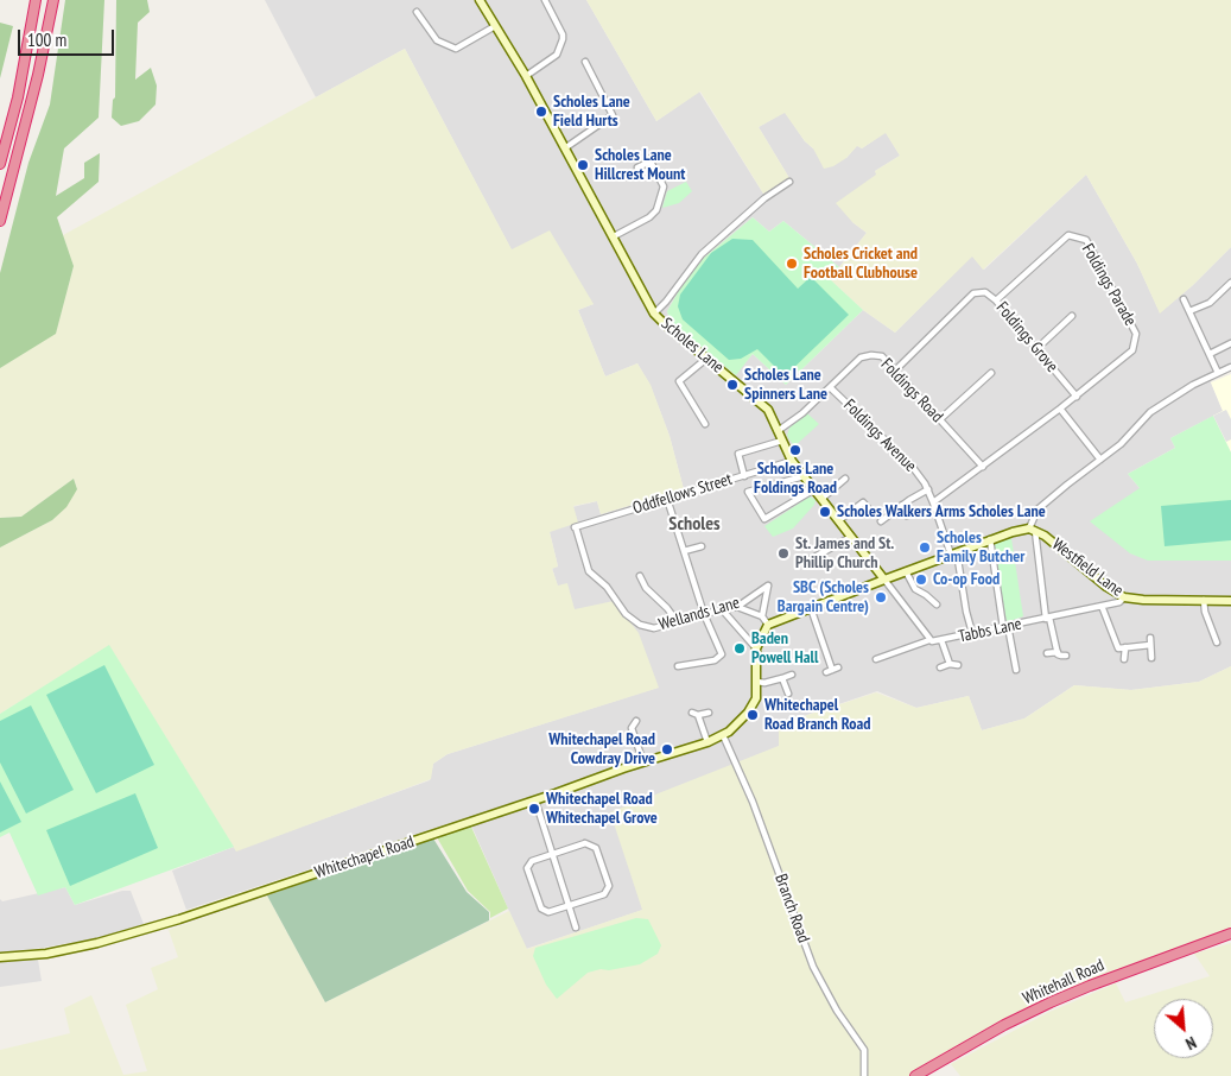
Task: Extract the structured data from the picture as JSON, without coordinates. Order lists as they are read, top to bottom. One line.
{"streets":{"highway":["Whitehall Road"],"main road":["Scholes Lane","Westfield Lane","Whitechapel Road"],"street":["Foldings Parade","Foldings Grove","Foldings Road","Foldings Avenue","Oddfellows Street","Wellands Lane","Tabbs Lane","Branch Road"]},"crossings":[["Foldings Parade","Foldings Grove"],["Foldings Parade","Foldings Road"],["Foldings Parade","Foldings Avenue"],["Foldings Grove","Foldings Road"],["Scholes Lane","Foldings Road"],["Scholes Lane","Oddfellows Street"],["Foldings Road","Foldings Avenue"],["Foldings Avenue","Tabbs Lane"],["Oddfellows Street","Wellands Lane"],["Westfield Lane","Tabbs Lane"],["Whitechapel Road","Branch Road"]],"districts":["Scholes"],"places":["Scholes Lane Field Hurts","Scholes Lane Hillcrest Mount","Scholes Cricket and Football Clubhouse","Scholes Lane Spinners Lane","Scholes Lane Foldings Road","Scholes Walkers Arms Scholes Lane","Scholes Family Butcher","St. James and St. Phillip Church","Co-op Food","SBC (Scholes Bargain Centre)","Baden Powell Hall","Whitechapel Road Branch Road","Whitechapel Road Cowdray Drive","Whitechapel Road Whitechapel Grove"],"scale_bar":"100 m","north":"bottom right"}
